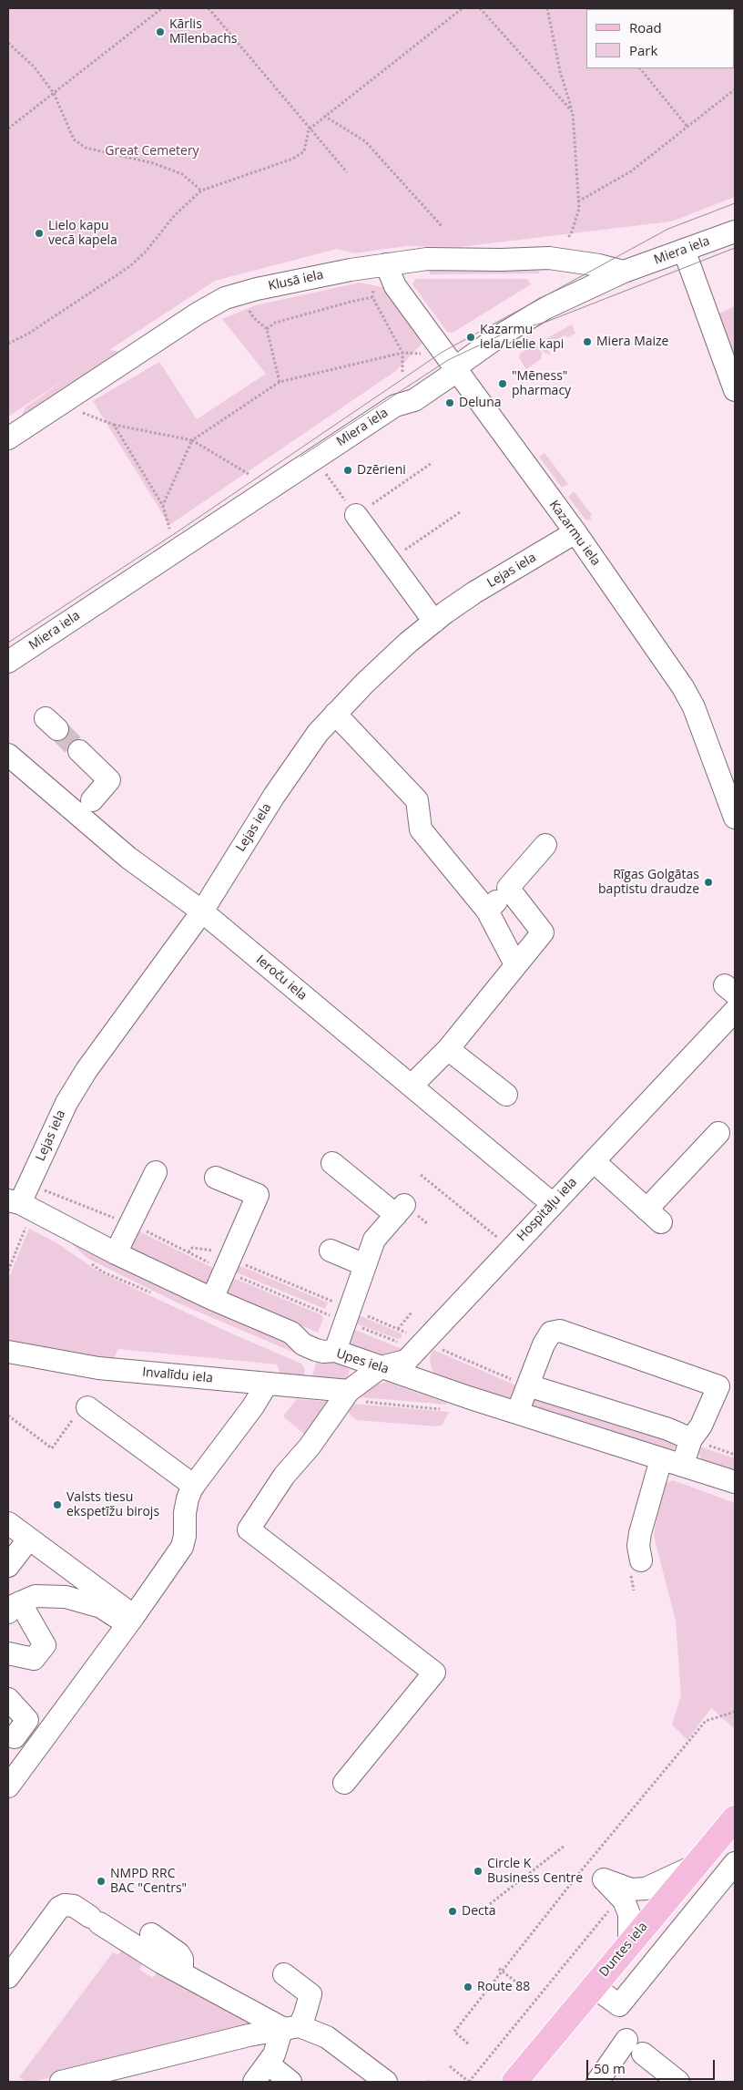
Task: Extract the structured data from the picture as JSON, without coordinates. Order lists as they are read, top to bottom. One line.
{"streets":{"main road":["Duntes iela"],"street":["Miera iela","Klusā iela","Kazarmu iela","Lejas iela","Ieroču iela","Hospitāļu iela","Upes iela","Invalīdu iela"]},"crossings":[["Miera iela","Klusā iela"],["Miera iela","Kazarmu iela"],["Klusā iela","Kazarmu iela"],["Kazarmu iela","Lejas iela"],["Lejas iela","Ieroču iela"],["Lejas iela","Upes iela"],["Ieroču iela","Hospitāļu iela"],["Hospitāļu iela","Upes iela"],["Hospitāļu iela","Invalīdu iela"]],"parks":["Great Cemetery"],"places":["Kārlis Mīlenbachs","Lielo kapu vecā kapela","Kazarmu iela/Lielie kapi","Miera Maize","\"Mēness\" pharmacy","Deluna","Dzērieni","Rīgas Golgātas baptistu draudze","Valsts tiesu ekspetīžu birojs","Circle K Business Centre","NMPD RRC BAC \"Centrs\"","Decta","Route 88"],"legend":["Road","Park"],"scale_bar":"50 m"}
